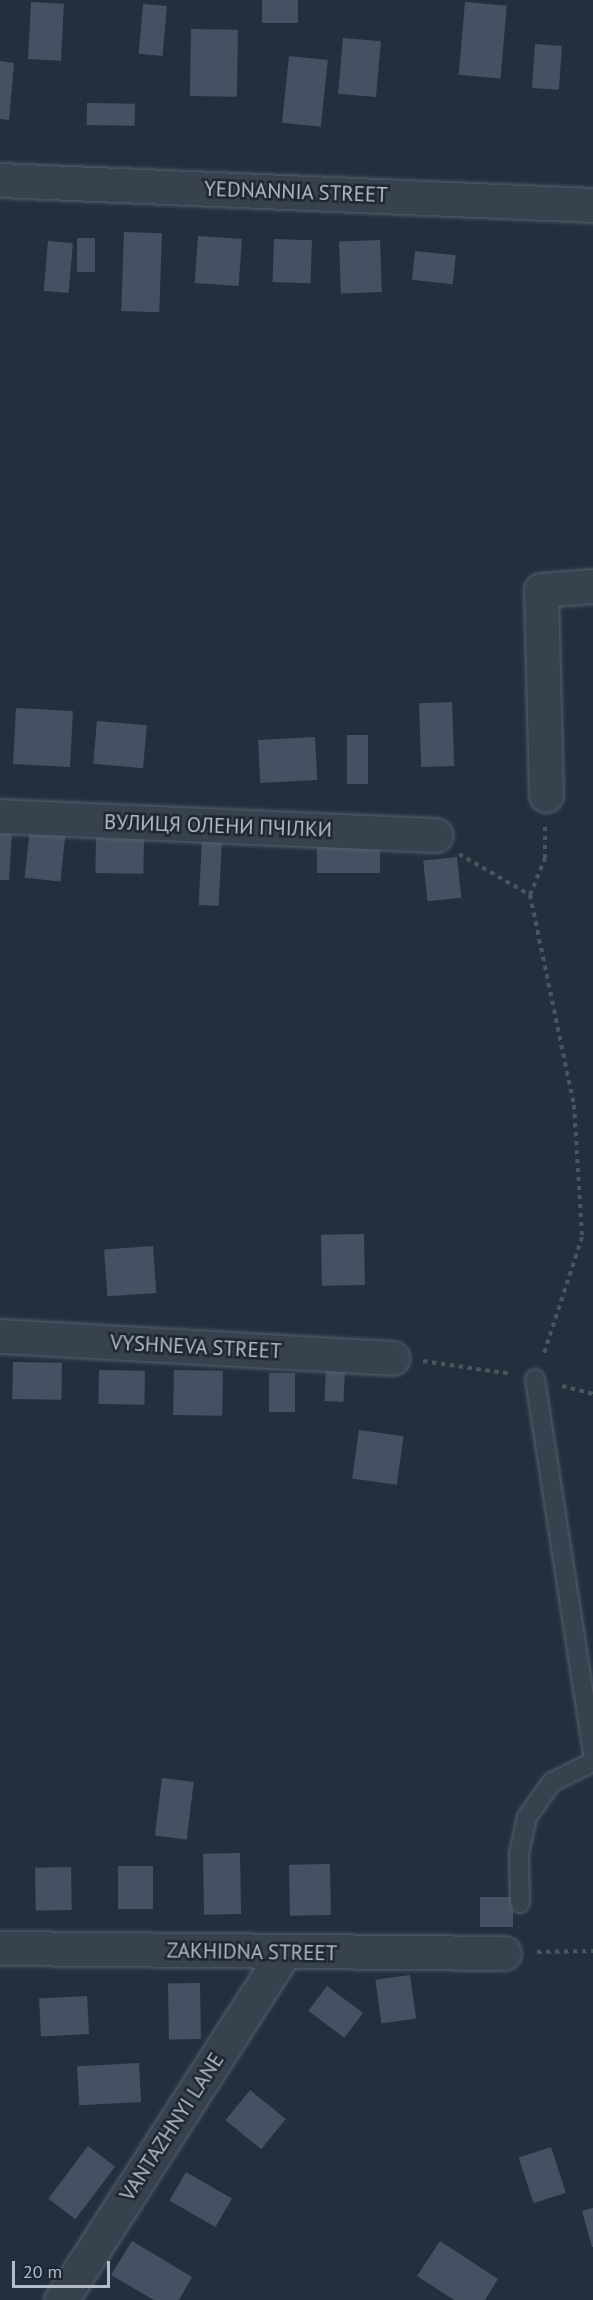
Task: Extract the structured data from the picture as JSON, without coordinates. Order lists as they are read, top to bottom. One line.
{"streets":{"street":["YEDNANNIA STREET","ВУЛИЦЯ ОЛЕНИ ПЧІЛКИ","VYSHNEVA STREET","ZAKHIDNA STREET","VANTAZHNYI LANE"]},"crossings":[["ZAKHIDNA STREET","VANTAZHNYI LANE"]],"scale_bar":"20 m"}
